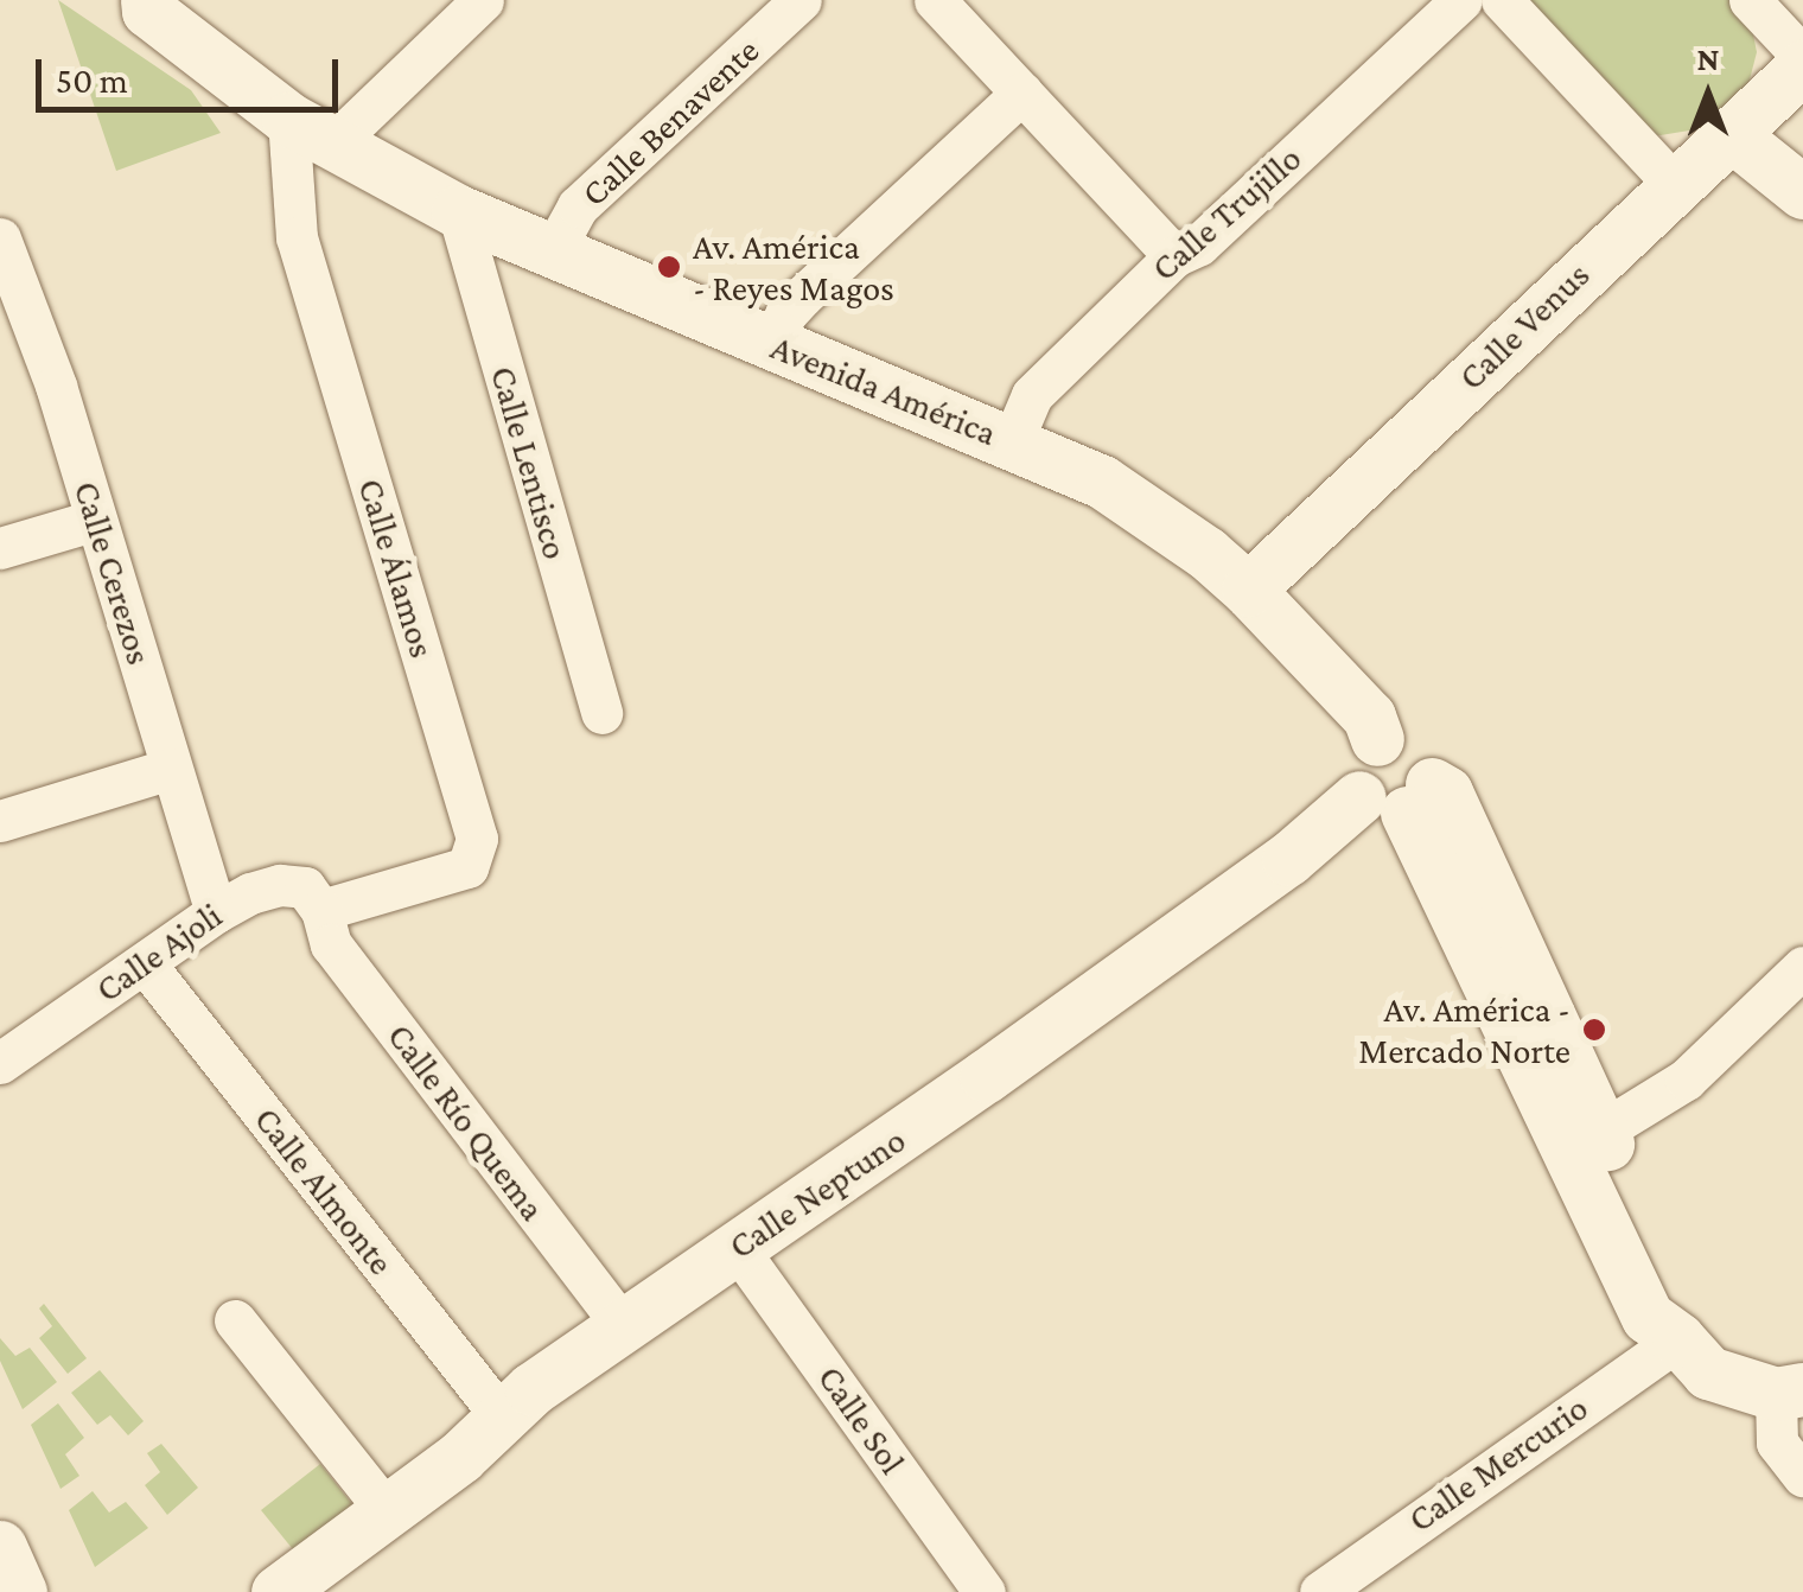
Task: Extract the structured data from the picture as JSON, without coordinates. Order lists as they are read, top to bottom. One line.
{"streets":{"street":["Calle Benavente","Calle Trujillo","Calle Venus","Avenida América","Calle Lentisco","Calle Álamos","Calle Cerezos","Calle Ajoli","Calle Río Quema","Calle Almonte","Calle Neptuno","Calle Sol","Calle Mercurio"]},"crossings":[["Calle Benavente","Avenida América"],["Calle Trujillo","Avenida América"],["Calle Venus","Avenida América"],["Avenida América","Calle Lentisco"],["Avenida América","Calle Álamos"],["Calle Álamos","Calle Ajoli"],["Calle Álamos","Calle Río Quema"],["Calle Cerezos","Calle Ajoli"],["Calle Ajoli","Calle Río Quema"],["Calle Ajoli","Calle Almonte"],["Calle Río Quema","Calle Neptuno"],["Calle Almonte","Calle Neptuno"],["Calle Neptuno","Calle Sol"]],"places":["Av. América - Reyes Magos","Av. América - Mercado Norte"],"scale_bar":"50 m","north":"top"}
